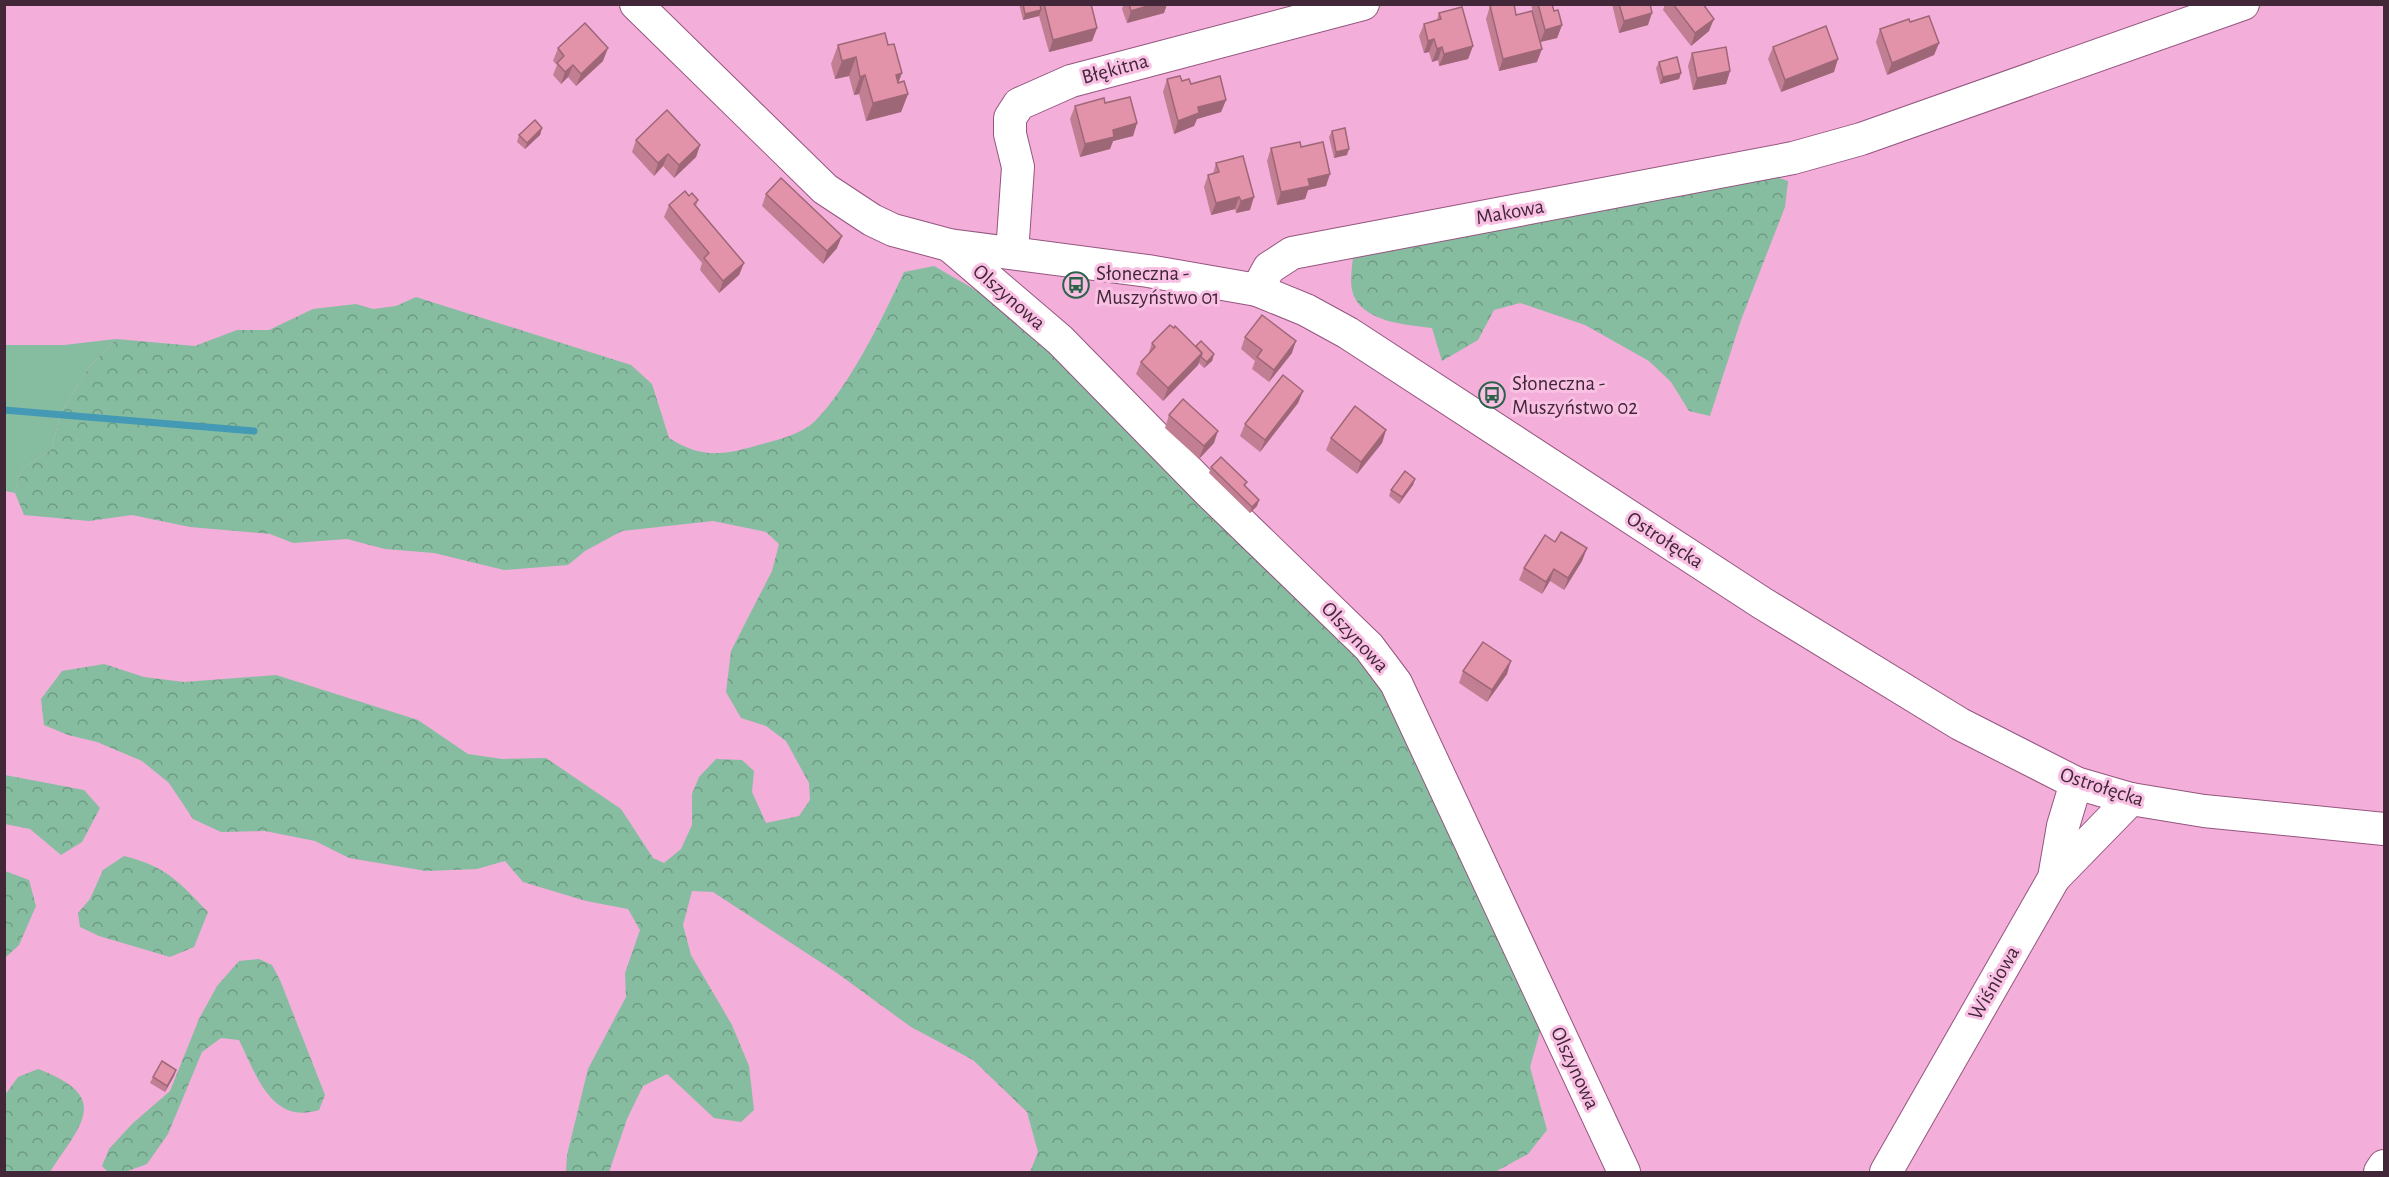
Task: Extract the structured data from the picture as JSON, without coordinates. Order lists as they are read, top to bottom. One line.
{"streets":{"street":["Błękitna","Makowa","Olszynowa","Ostrołęcka","Wiśniowa"]},"crossings":[["Błękitna","Ostrołęcka"],["Makowa","Ostrołęcka"],["Olszynowa","Ostrołęcka"],["Ostrołęcka","Wiśniowa"]],"places":{"bus stop":["Słoneczna - Muszyństwo 01","Słoneczna - Muszyństwo 02"]}}
